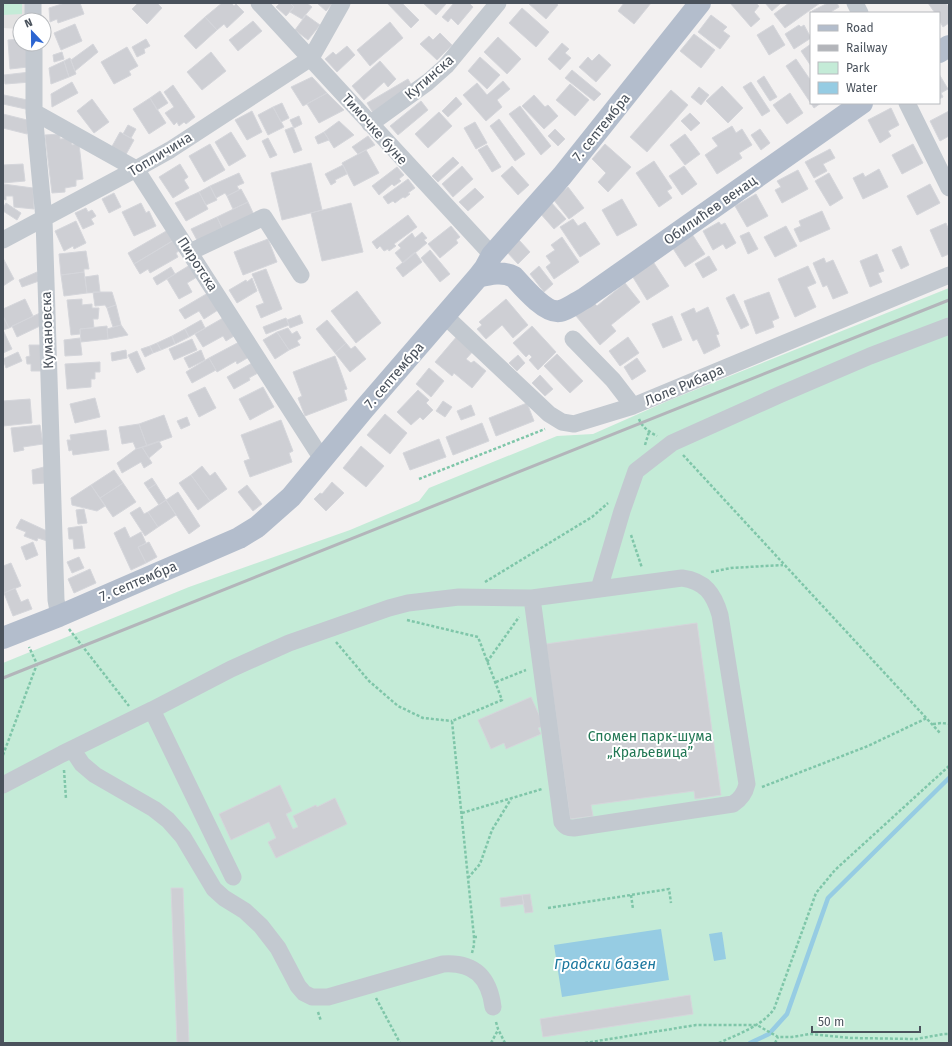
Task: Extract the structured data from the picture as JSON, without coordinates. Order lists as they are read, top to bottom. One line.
{"streets":{"main road":["7. септембра","Обилићев венац"],"street":["Кутинска","Тимочке буне","Топличина","Пиротска","Кумановска","Лоле Рибара"]},"crossings":[["Кутинска","Тимочке буне"],["7. септембра","Тимочке буне"],["7. септембра","Обилићев венац"],["7. септембра","Пиротска"],["7. септембра","Кумановска"],["Тимочке буне","Топличина"],["Топличина","Пиротска"],["Топличина","Кумановска"],["Пиротска","Кумановска"]],"water":["Градски базен"],"parks":["Спомен парк-шума „Краљевица”"],"legend":["Road","Railway","Park","Water"],"scale_bar":"50 m","north":"top"}
